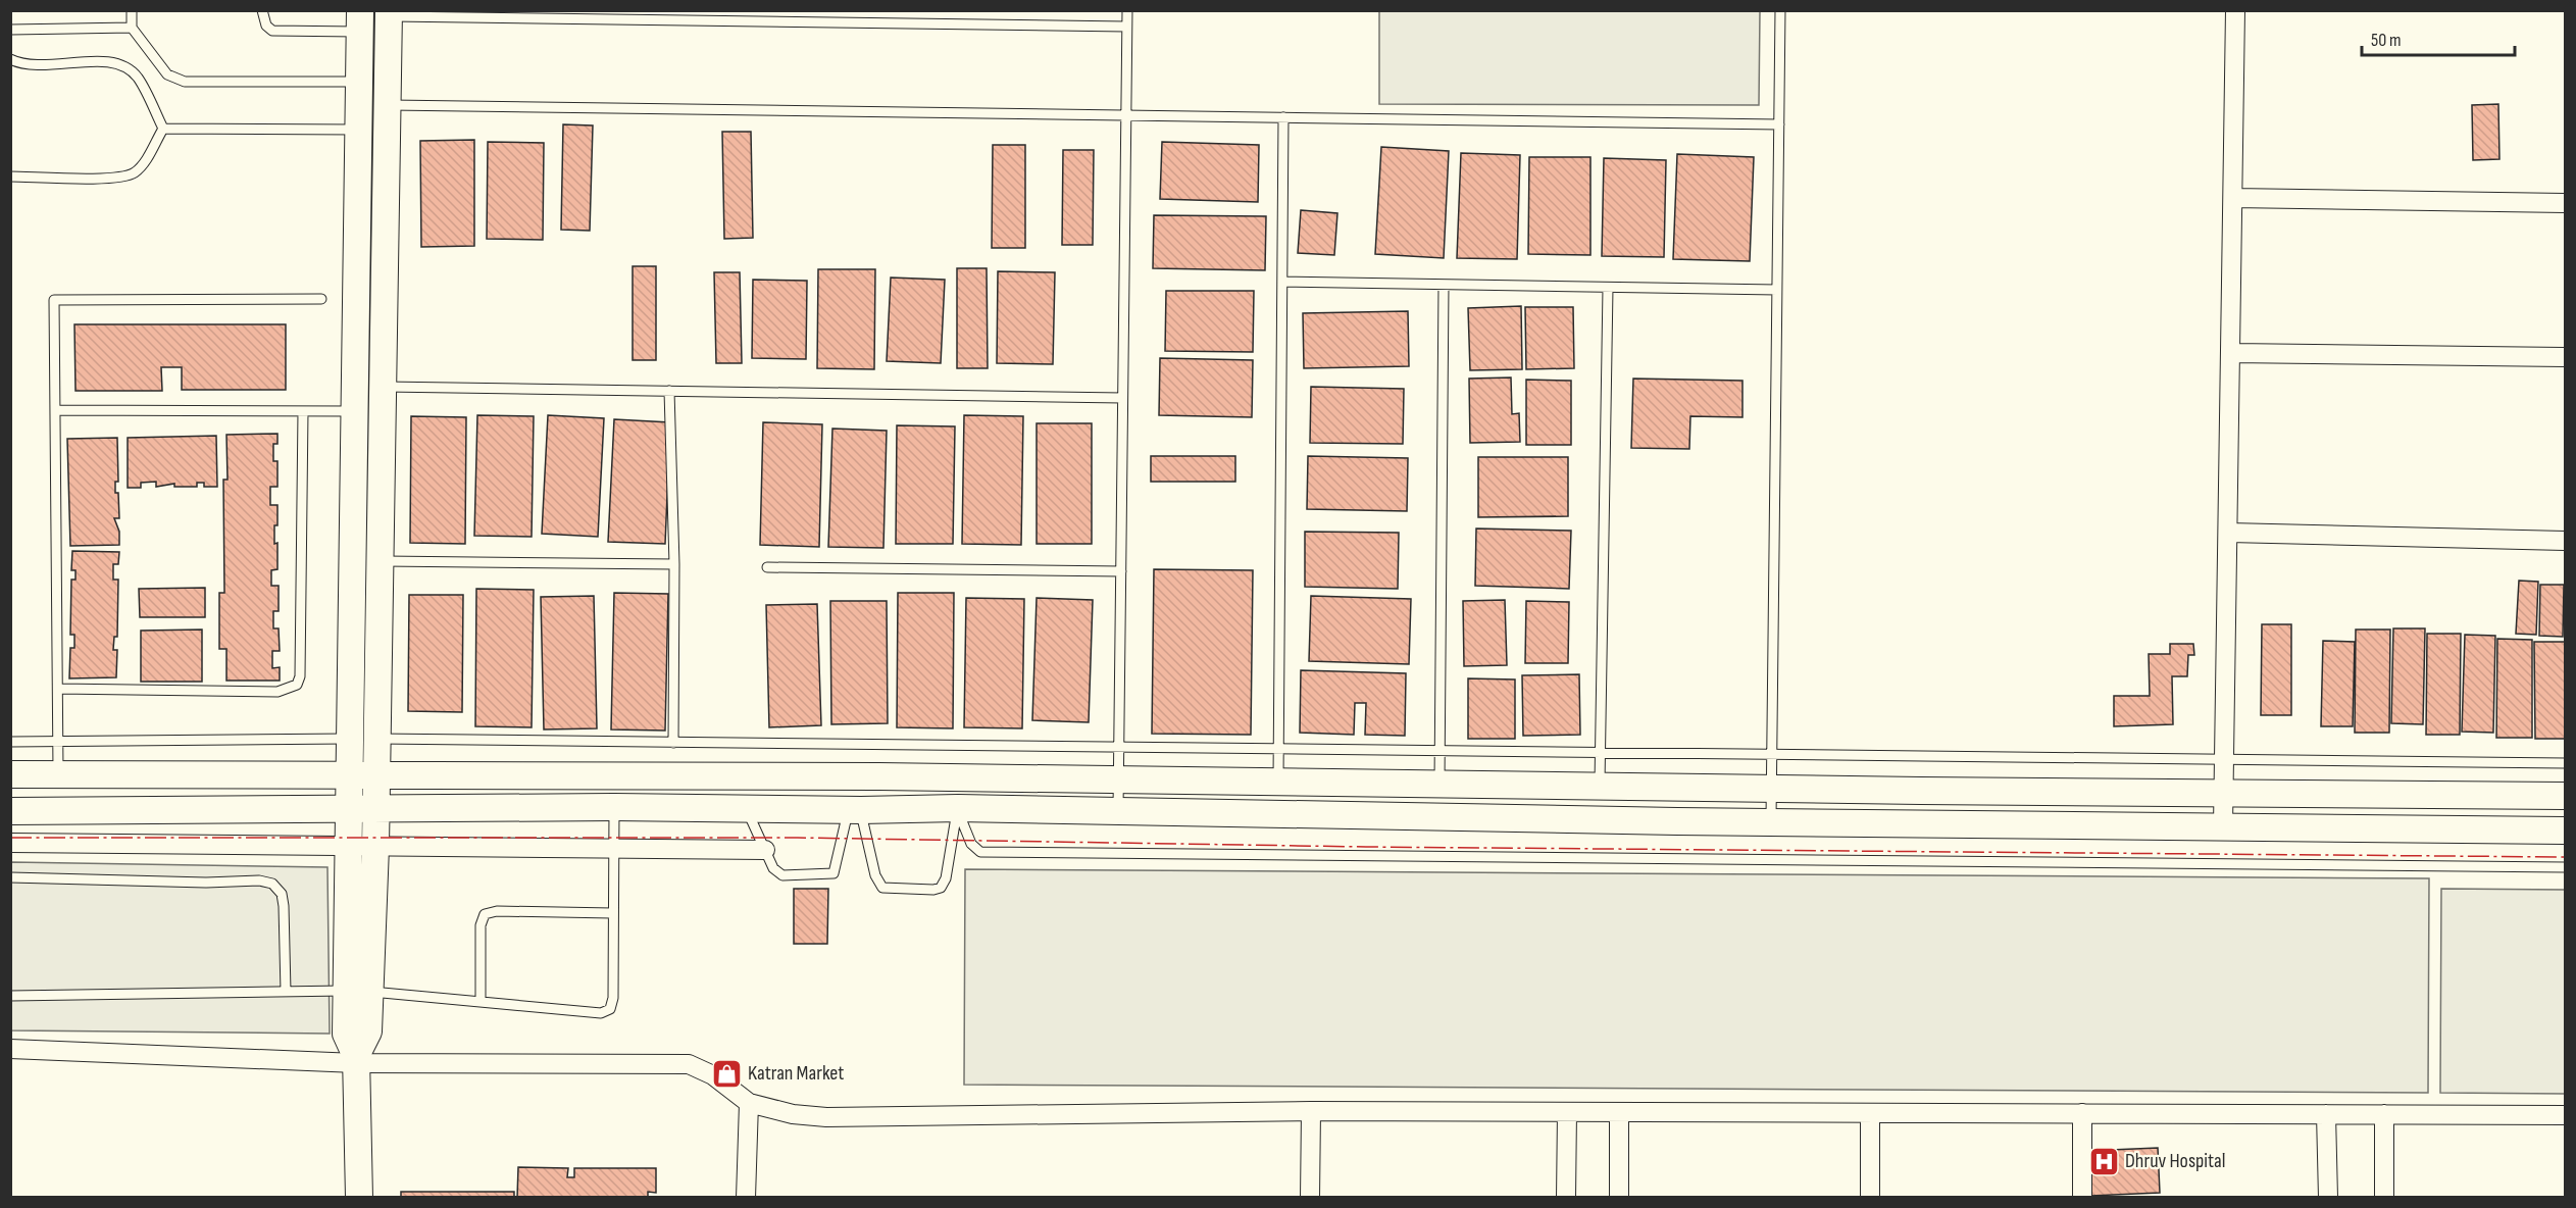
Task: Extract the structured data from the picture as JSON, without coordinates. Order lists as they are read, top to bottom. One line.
{"places":{"shop":["Katran Market"],"hospital":["Dhruv Hospital"]},"scale_bar":"50 m"}
